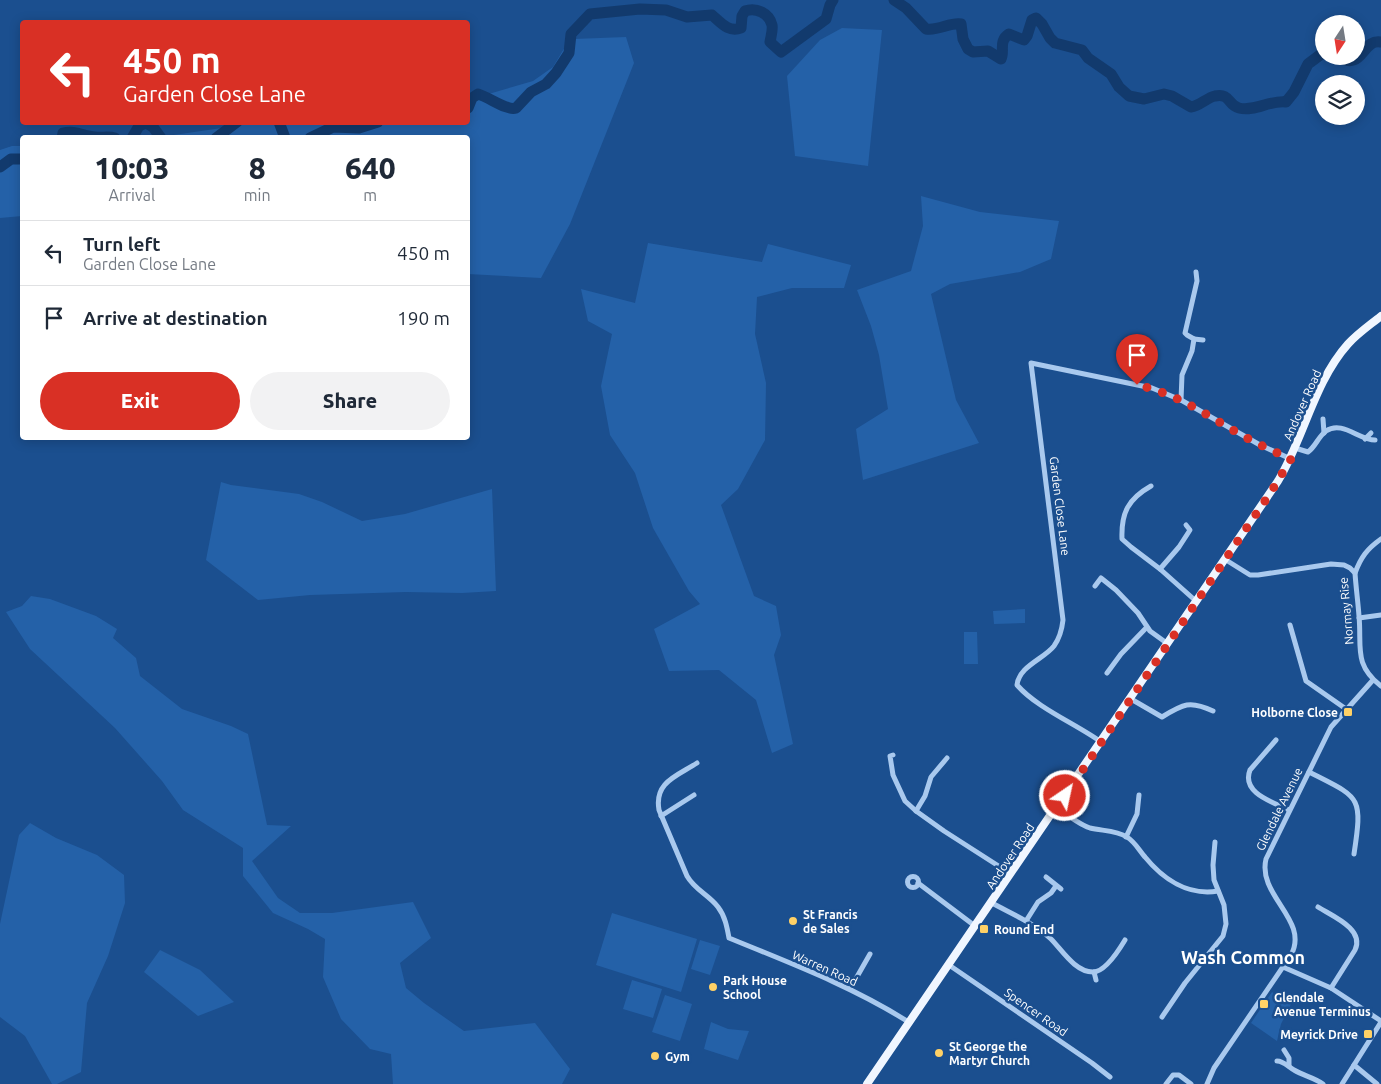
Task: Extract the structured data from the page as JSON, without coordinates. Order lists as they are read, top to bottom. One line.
{"streets":{"main road":["Andover Road"],"street":["Garden Close Lane","Normay Rise","Glendale Avenue","Warren Road","Spencer Road"]},"crossings":[["Andover Road","Garden Close Lane"],["Andover Road","Normay Rise"],["Andover Road","Warren Road"],["Andover Road","Spencer Road"],["Normay Rise","Glendale Avenue"]],"districts":["Wash Common"],"places":{"transit":["Holborne Close","Round End","Glendale Avenue Terminus","Meyrick Drive"],"other":["St Francis de Sales","Park House School","St George the Martyr Church","Gym"]},"north":"bottom","page":{"turn":["450 m","Garden Close Lane"],"eta":["10:03","Arrival","8","min","640","m"],"list":[{"name":"Turn left","note":"Garden Close Lane","value":"450 m"},{"name":"Arrive at destination","value":"190 m"}],"buttons":["Exit","Share"]}}
